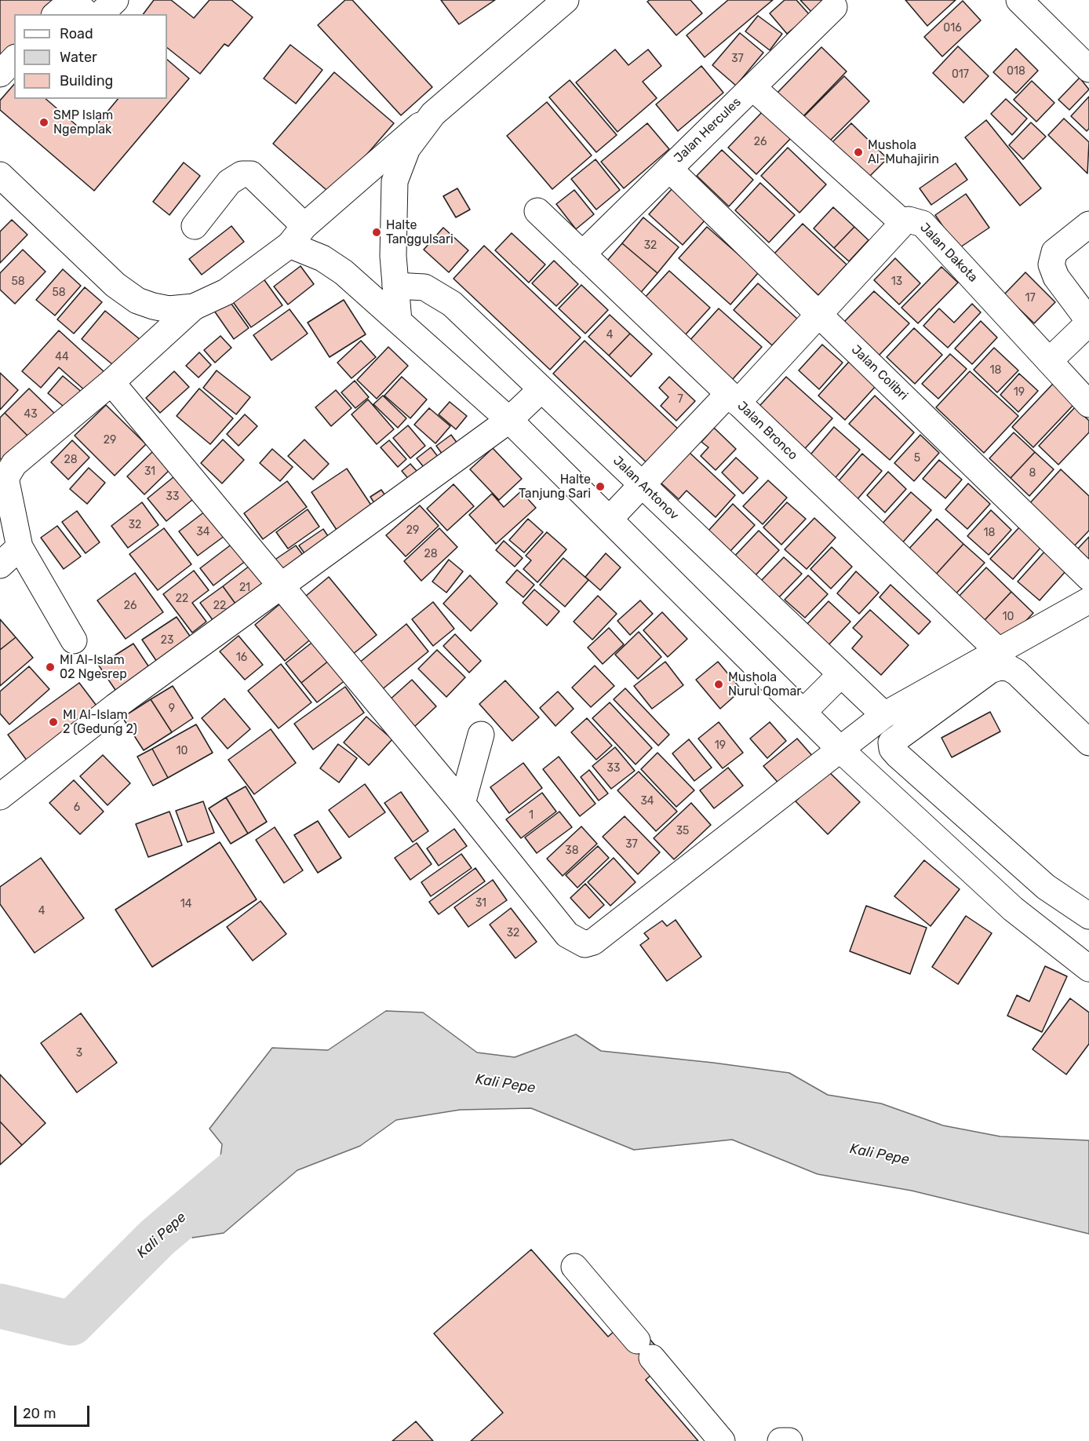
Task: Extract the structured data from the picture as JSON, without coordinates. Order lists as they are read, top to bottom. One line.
{"streets":{"street":["Jalan Hercules","Jalan Dakota","Jalan Colibri","Jalan Bronco","Jalan Antonov"]},"crossings":[["Jalan Hercules","Jalan Dakota"],["Jalan Hercules","Jalan Colibri"],["Jalan Hercules","Jalan Bronco"]],"water":["Kali Pepe"],"places":["SMP Islam Ngemplak","Mushola Al-Muhajirin","Halte Tanggulsari","Halte Tanjung Sari","MI Al-Islam 02 Ngesrep","Mushola Nurul Qomar","MI Al-Islam 2 (Gedung 2)"],"house_numbers":["016","37","018","017","26","32","58","13","58","17","4","44","18","19","7","43","29","5","28","31","8","33","32","29","34","18","28","21","22","26","22","10","23","16","9","19","10","33","34","6","1","35","37","38","31","14","4","32","3"],"legend":["Road","Water","Building"],"scale_bar":"20 m"}
